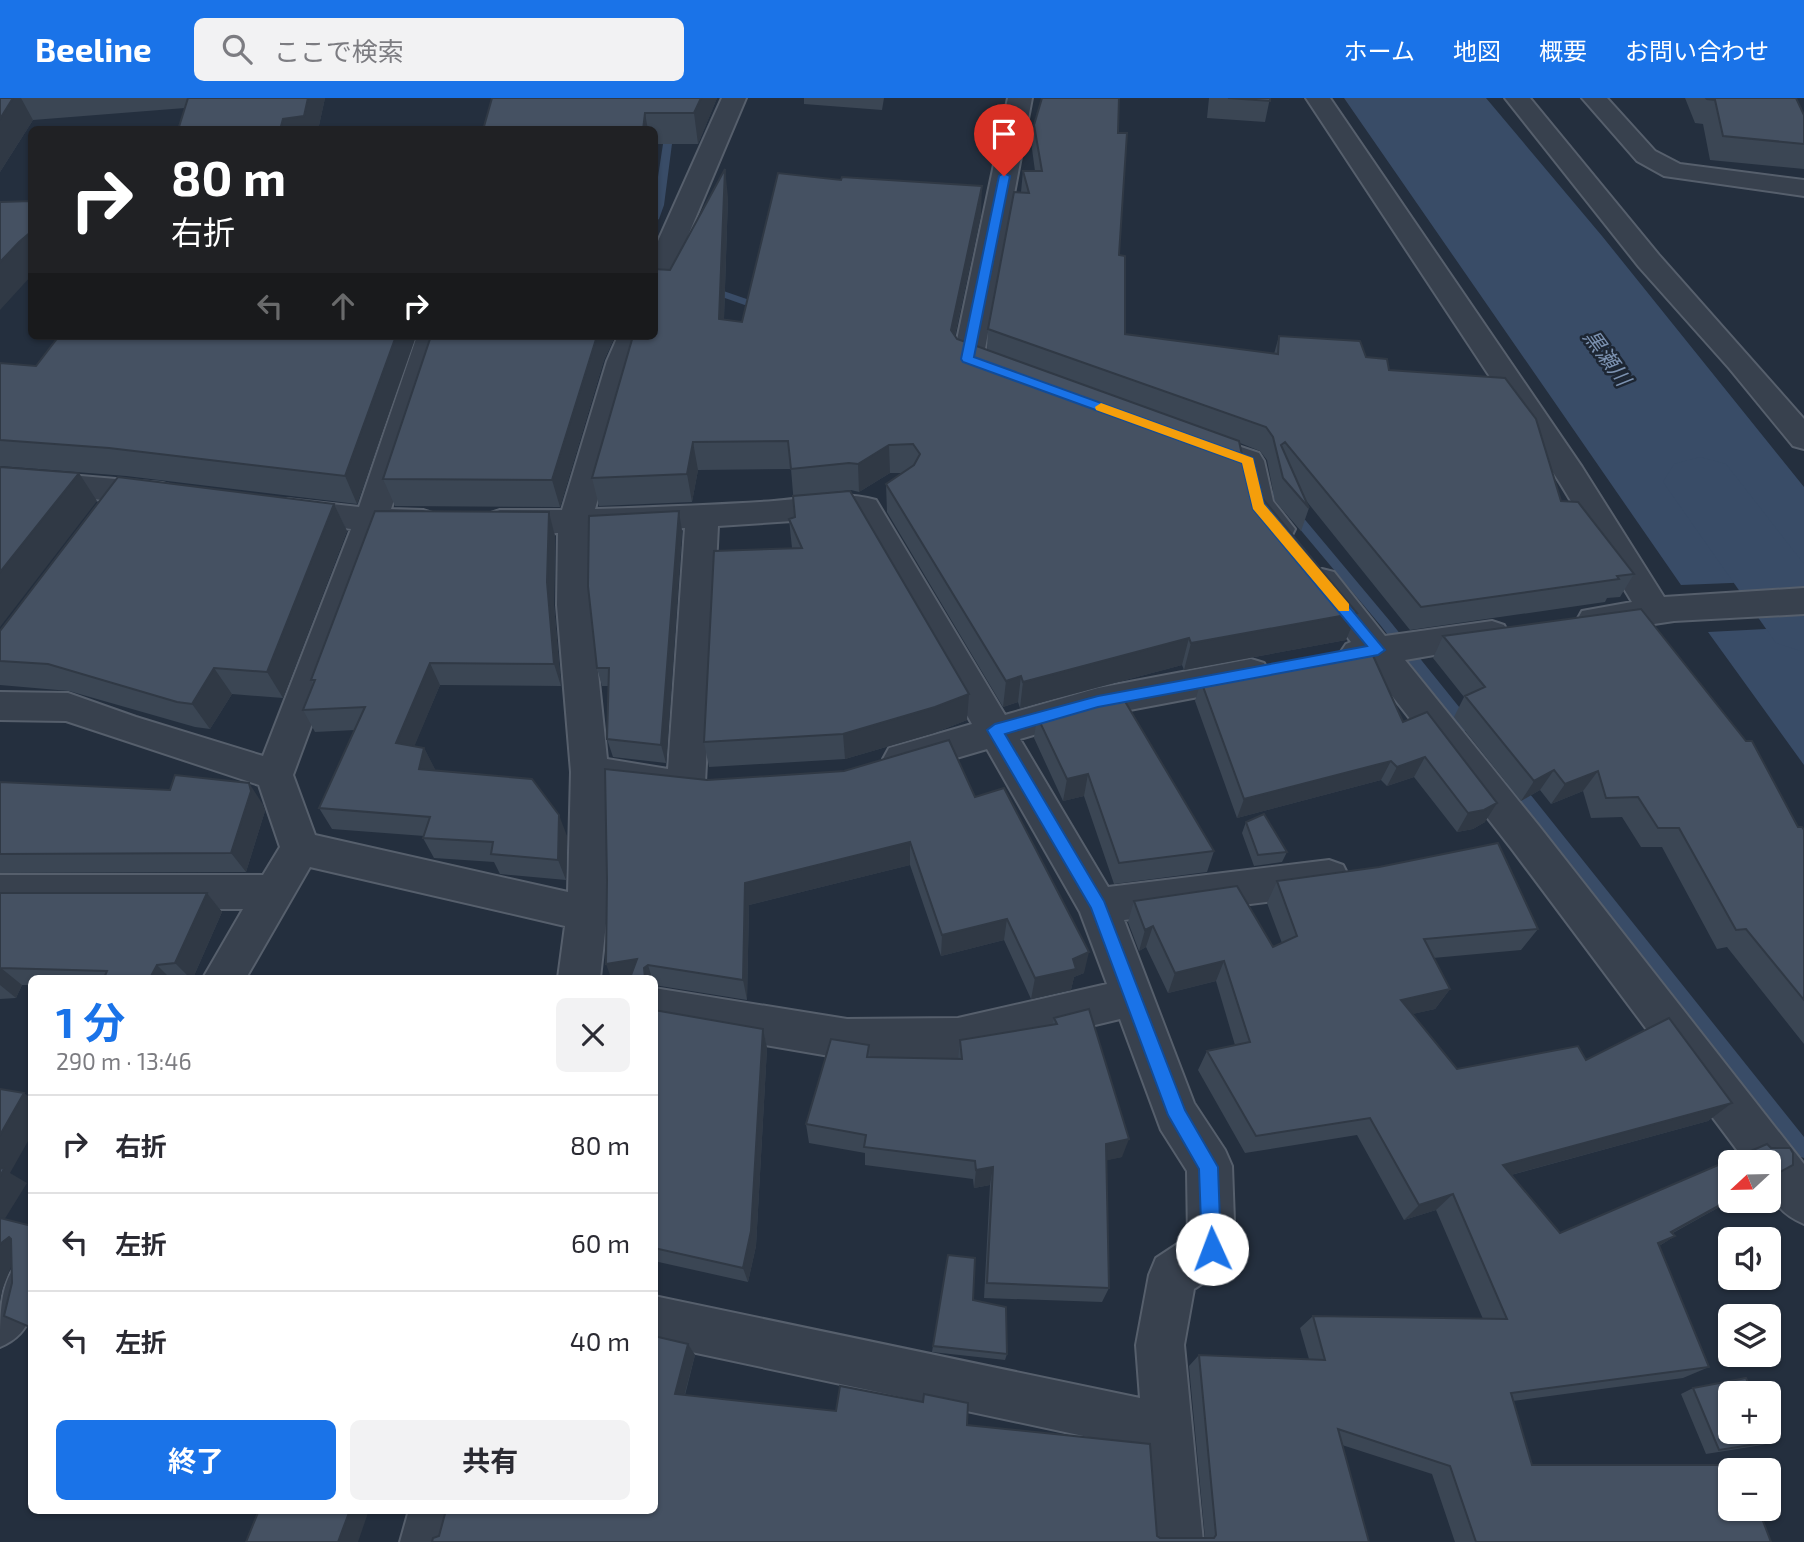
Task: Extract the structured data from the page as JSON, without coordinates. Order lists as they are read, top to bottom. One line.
{"water":["黒瀬川"],"north":"left","page":{"header":"Beeline","search":"ここで検索","nav":["ホーム","地図","概要","お問い合わせ"],"turn":["80 m","右折"],"heading":["1 分","290 m · 13:46"],"list":[{"name":"右折","value":"80 m"},{"name":"左折","value":"60 m"},{"name":"左折","value":"40 m"}],"map_buttons":["+","−"],"buttons":["終了","共有"]}}
